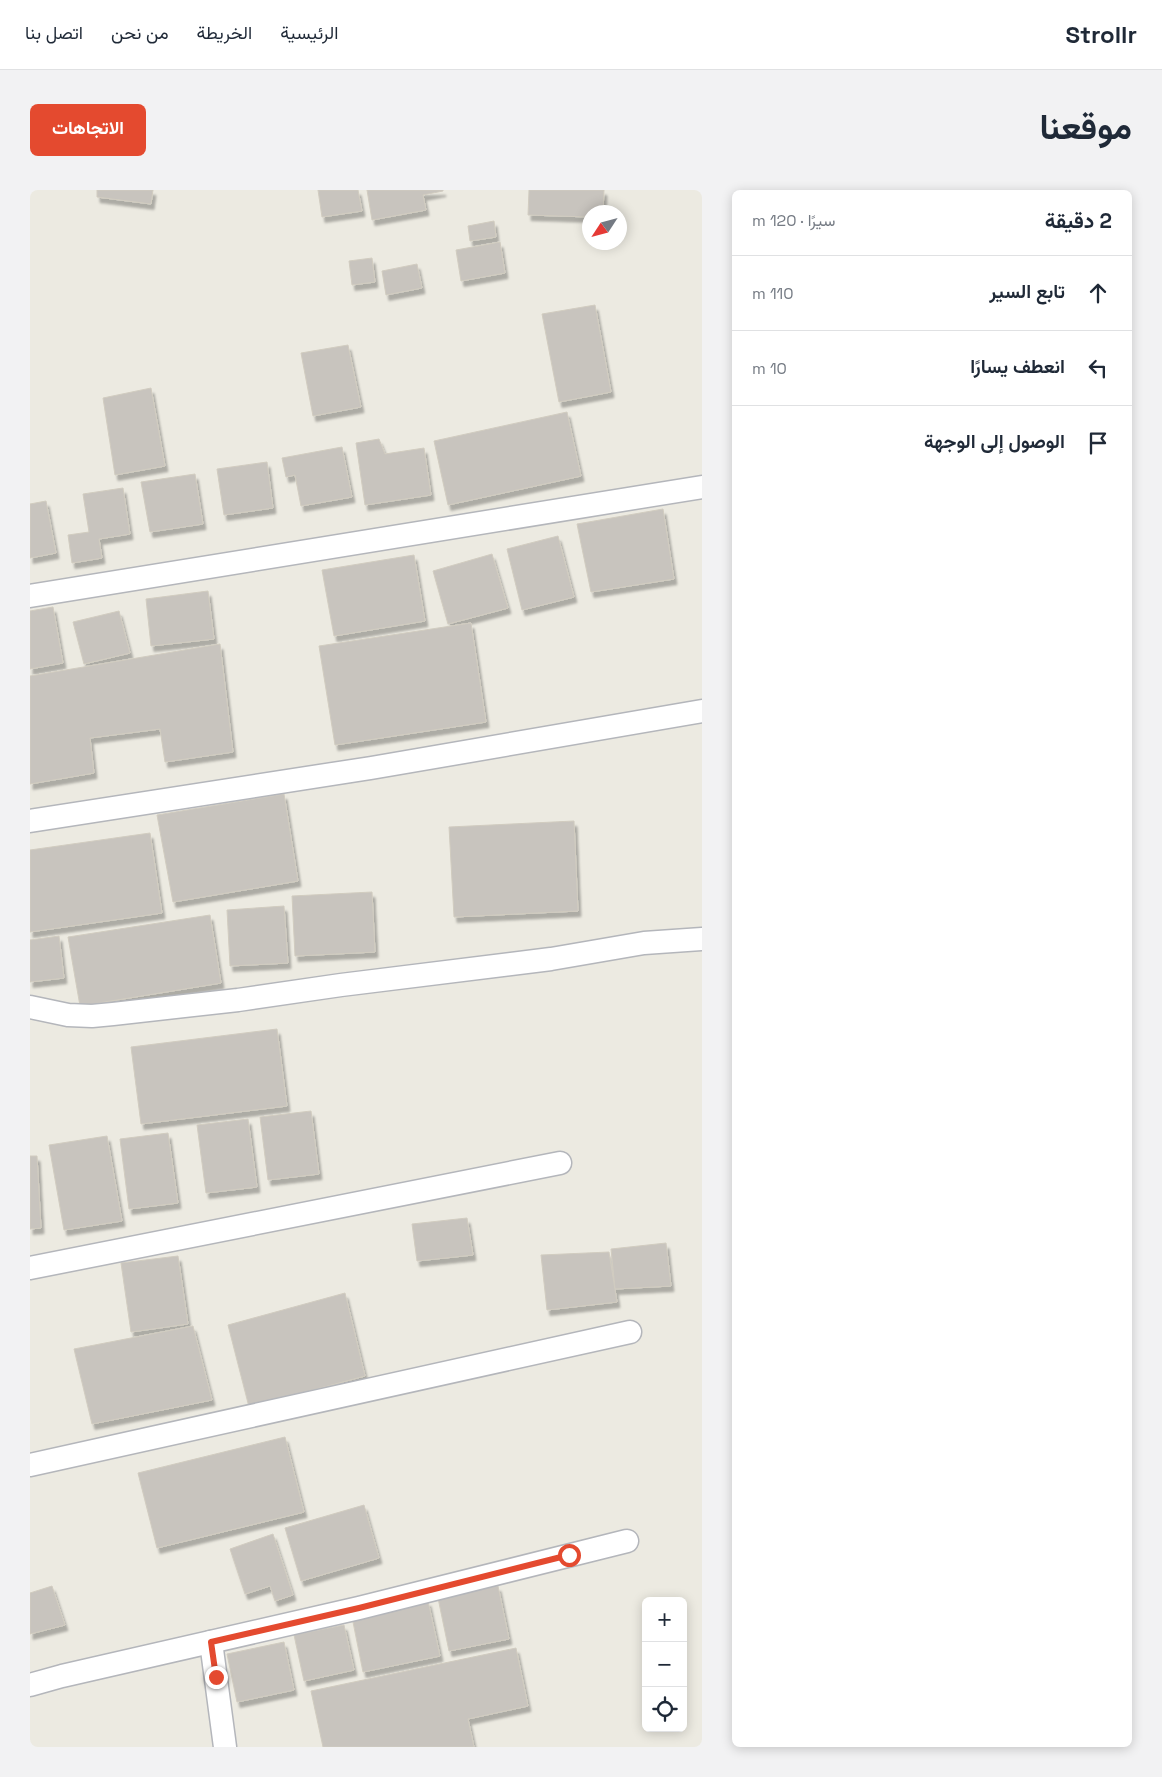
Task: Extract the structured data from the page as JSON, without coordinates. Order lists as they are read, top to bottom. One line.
{"north":"bottom left","page":{"header":"Strollr","nav":["الرئيسية","الخريطة","من نحن","اتصل بنا"],"title":"موقعنا","buttons":"الاتجاهات","heading":["2 دقيقة","سيرًا · 120 m"],"list":[["تابع السير","110 m"],["انعطف يسارًا","10 m"],"الوصول إلى الوجهة"],"map_buttons":["+","−"]}}
